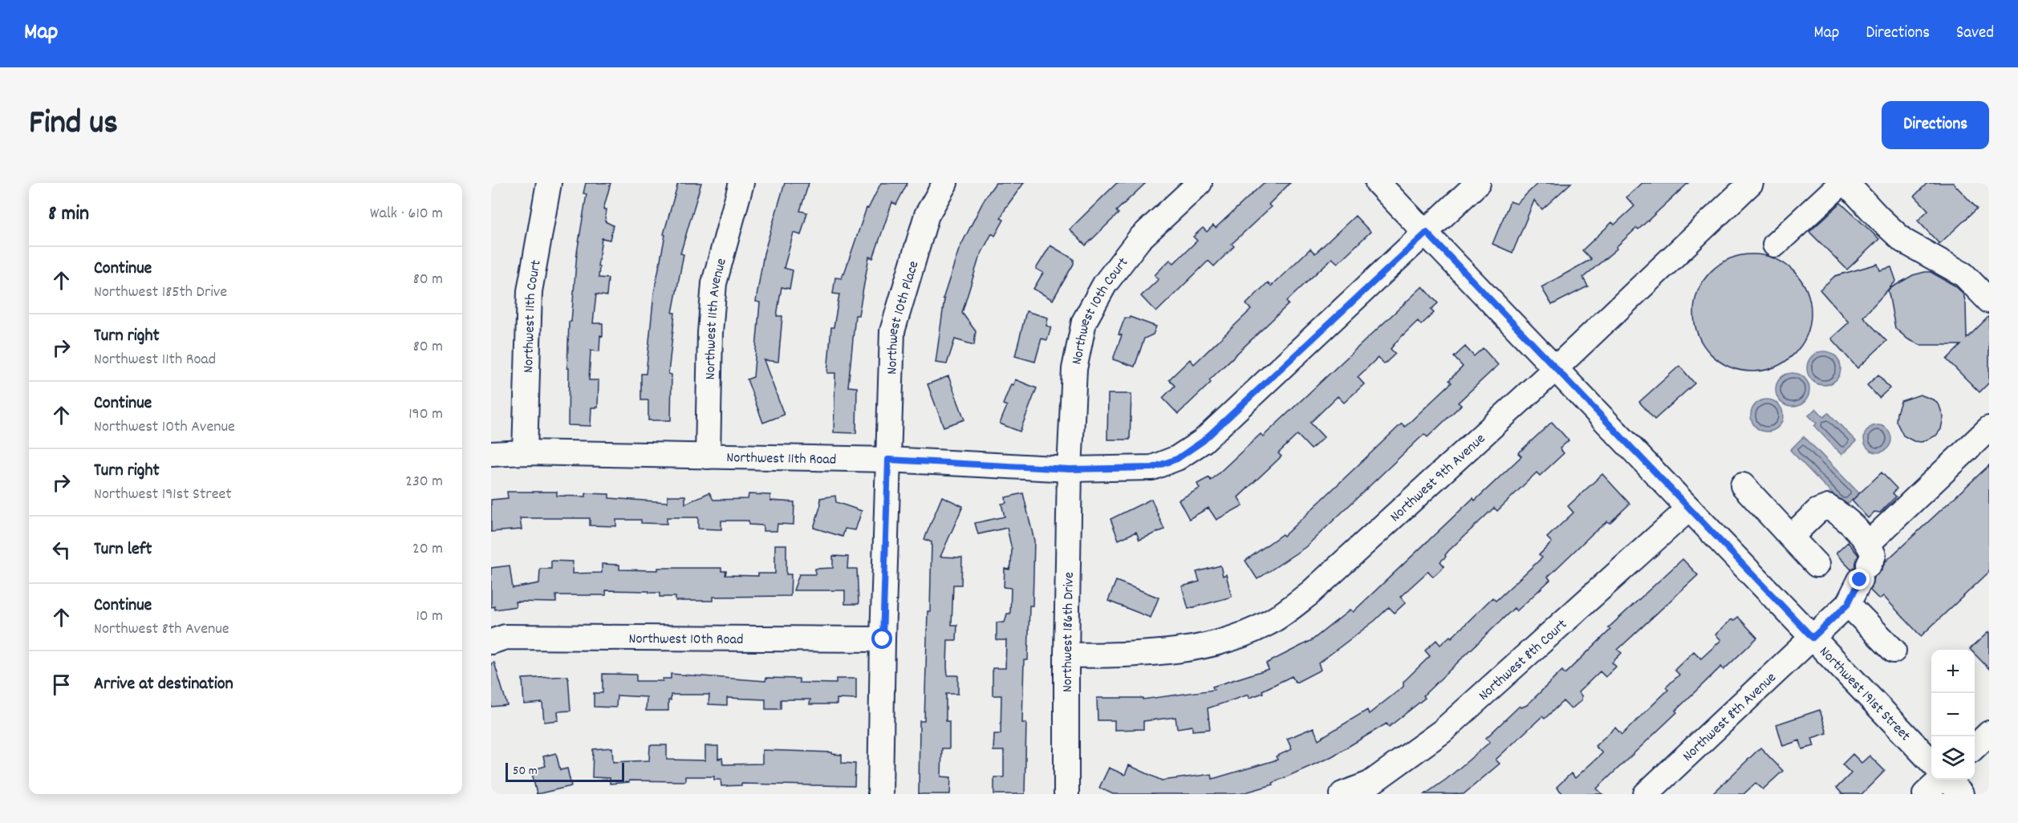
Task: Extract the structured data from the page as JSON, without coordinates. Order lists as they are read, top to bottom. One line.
{"streets":{"street":["Northwest 10th Court","Northwest 11th Court","Northwest 10th Place","Northwest 11th Avenue","Northwest 11th Road","Northwest 9th Avenue","Northwest 186th Drive","Northwest 10th Road","Northwest 8th Court","Northwest 191st Street","Northwest 8th Avenue"]},"crossings":[["Northwest 10th Court","Northwest 11th Road"],["Northwest 10th Court","Northwest 186th Drive"],["Northwest 11th Court","Northwest 11th Road"],["Northwest 10th Place","Northwest 11th Road"],["Northwest 10th Place","Northwest 10th Road"],["Northwest 11th Avenue","Northwest 11th Road"],["Northwest 11th Road","Northwest 186th Drive"],["Northwest 11th Road","Northwest 191st Street"],["Northwest 9th Avenue","Northwest 186th Drive"],["Northwest 9th Avenue","Northwest 191st Street"],["Northwest 8th Court","Northwest 191st Street"],["Northwest 191st Street","Northwest 8th Avenue"]],"scale_bar":"50 m","page":{"header":"Map","nav":["Map","Directions","Saved"],"title":"Find us","buttons":"Directions","heading":["8 min","Walk · 610 m"],"list":[["Continue","Northwest 185th Drive","80 m"],["Turn right","Northwest 11th Road","80 m"],["Continue","Northwest 10th Avenue","190 m"],["Turn right","Northwest 191st Street","230 m"],["Turn left","20 m"],["Continue","Northwest 8th Avenue","10 m"],"Arrive at destination"],"map_buttons":["+","−"],"scale":"50 m"}}
